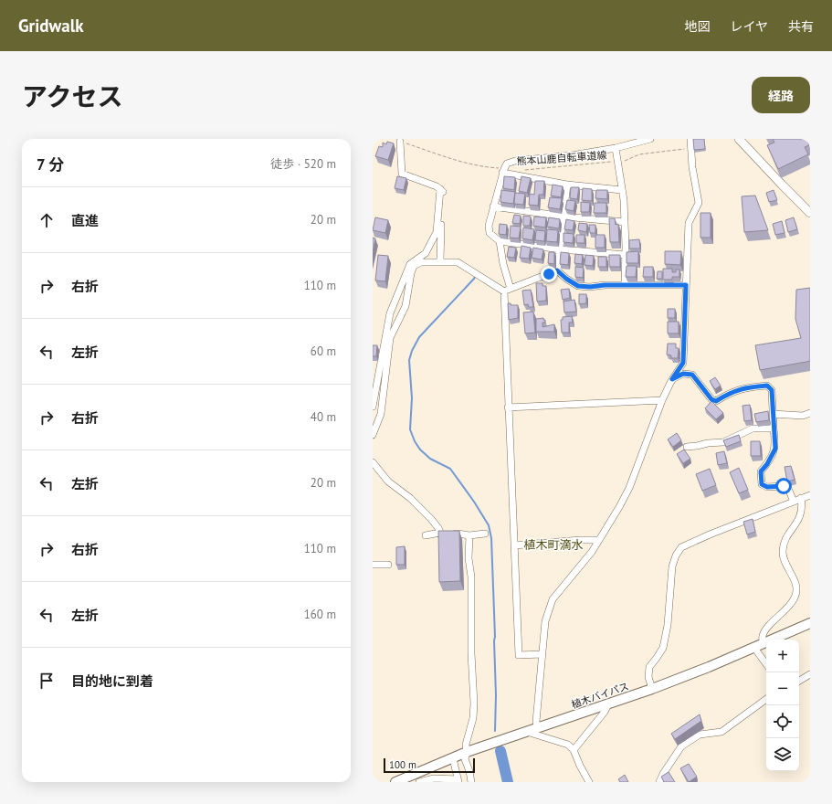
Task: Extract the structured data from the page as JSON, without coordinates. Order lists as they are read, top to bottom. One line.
{"streets":{"highway":["植木バイパス"],"path":["熊本山鹿自転車道線"]},"districts":["植木町滴水"],"scale_bar":"100 m","page":{"header":"Gridwalk","nav":["地図","レイヤ","共有"],"title":"アクセス","buttons":"経路","heading":["7 分","徒歩 · 520 m"],"list":[["直進","20 m"],["右折","110 m"],["左折","60 m"],["右折","40 m"],["左折","20 m"],["右折","110 m"],["左折","160 m"],"目的地に到着"],"map_buttons":["+","−"],"scale":"100 m"}}
